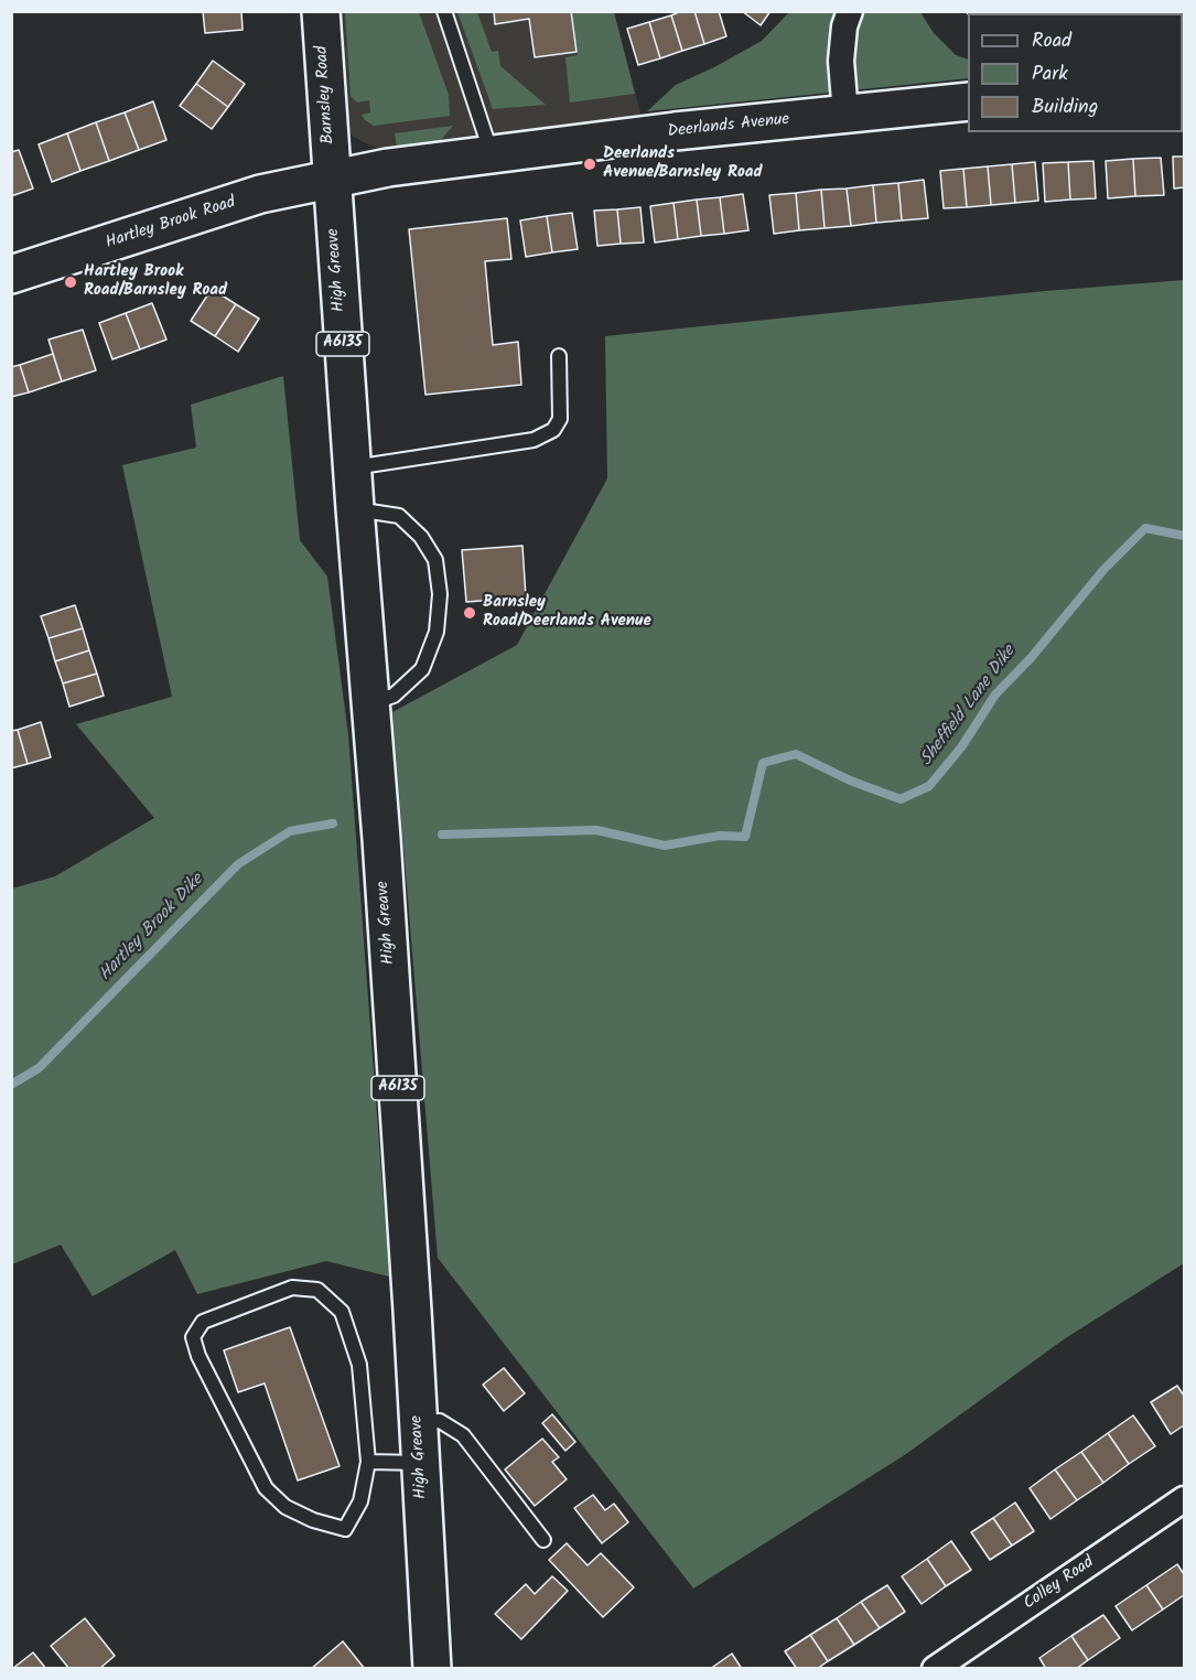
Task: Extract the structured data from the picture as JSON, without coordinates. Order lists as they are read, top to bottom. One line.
{"streets":{"main road":["Barnsley Road","Deerlands Avenue","Hartley Brook Road","High Greave","A6135"],"street":["Colley Road"]},"crossings":[["Barnsley Road","Deerlands Avenue"],["Barnsley Road","Hartley Brook Road"],["Barnsley Road","High Greave"],["Deerlands Avenue","Hartley Brook Road"],["Deerlands Avenue","High Greave"],["Hartley Brook Road","High Greave"]],"water":["Sheffield Lane Dike","Hartley Brook Dike"],"places":["Deerlands Avenue/Barnsley Road","Hartley Brook Road/Barnsley Road","Barnsley Road/Deerlands Avenue"],"legend":["Road","Park","Building"]}
